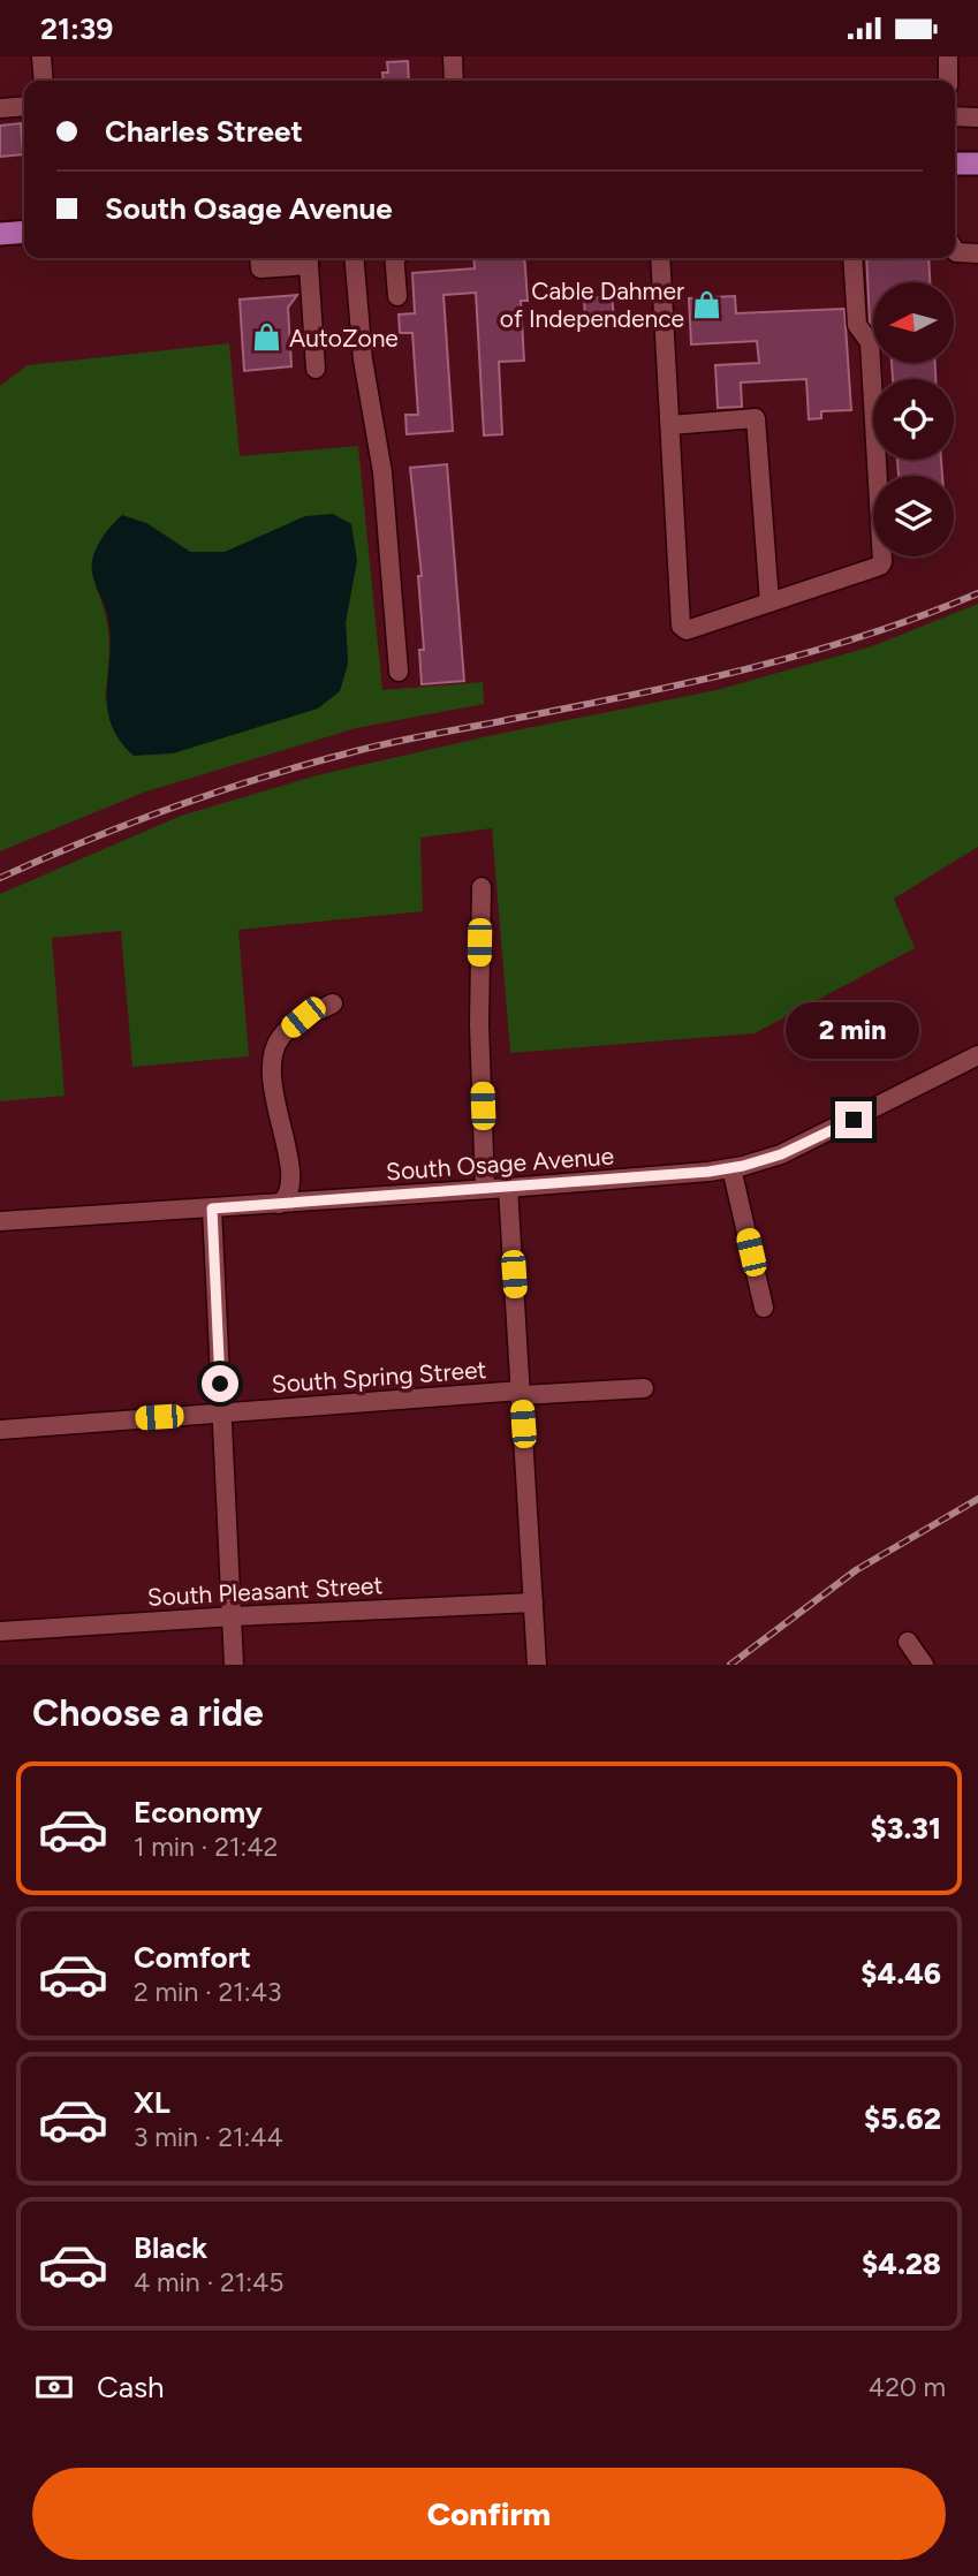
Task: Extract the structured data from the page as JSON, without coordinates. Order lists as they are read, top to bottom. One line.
{"streets":{"street":["South Osage Avenue","South Spring Street","South Pleasant Street"]},"places":{"shop":["Cable Dahmer of Independence","AutoZone"]},"north":"left","page":{"status":"21:39","banner":["Charles Street","South Osage Avenue"],"bubble":"2 min","heading":"Choose a ride","list":[{"name":"Economy","note":"1 min · 21:42","value":"$3.31"},{"name":"Comfort","note":"2 min · 21:43","value":"$4.46"},{"name":"XL","note":"3 min · 21:44","value":"$5.62"},{"name":"Black","note":"4 min · 21:45","value":"$4.28"}],"pay":["Cash","420 m"],"buttons":"Confirm"}}
